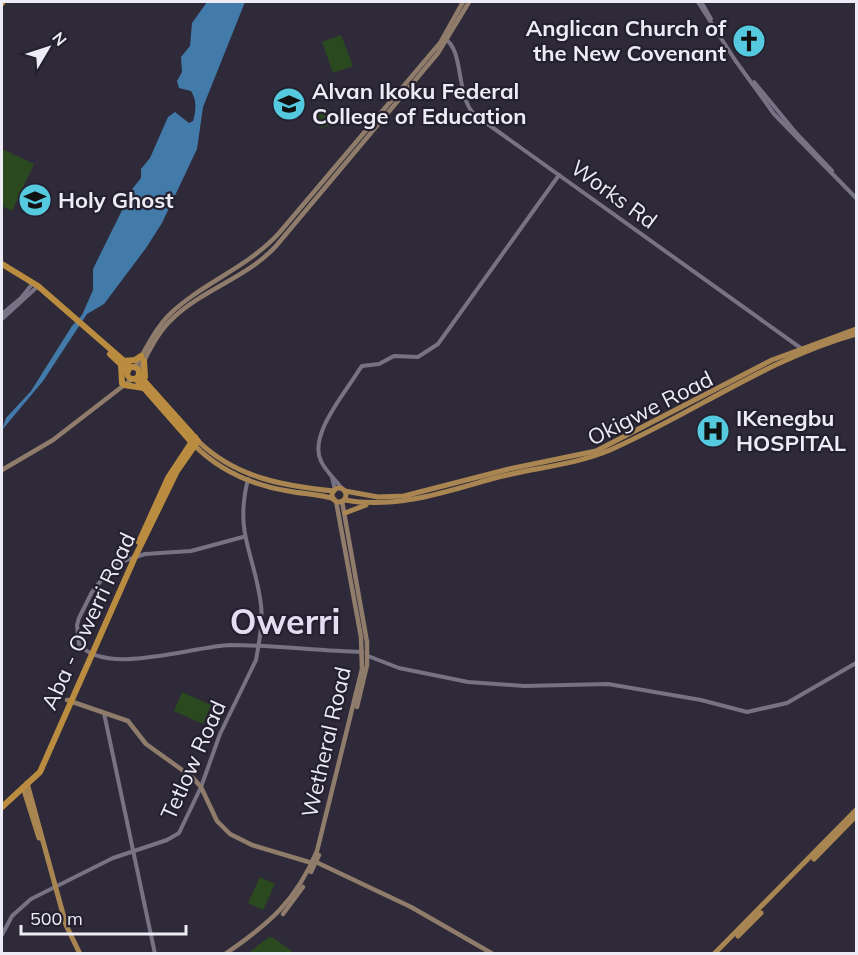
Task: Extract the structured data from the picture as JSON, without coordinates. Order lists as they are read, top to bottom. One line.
{"streets":{"highway":["Aba - Owerri Road"],"main road":["Okigwe Road","Wetheral Road"],"street":["Works Rd","Tetlow Road"]},"crossings":[["Works Rd","Okigwe Road"],["Okigwe Road","Wetheral Road"],["Okigwe Road","Tetlow Road"]],"districts":["Owerri"],"places":{"church":["Anglican Church of the New Covenant"],"school or university":["Alvan Ikoku Federal College of Education","Holy Ghost"],"hospital":["IKenegbu HOSPITAL"]},"scale_bar":"500 m","north":"top right"}
